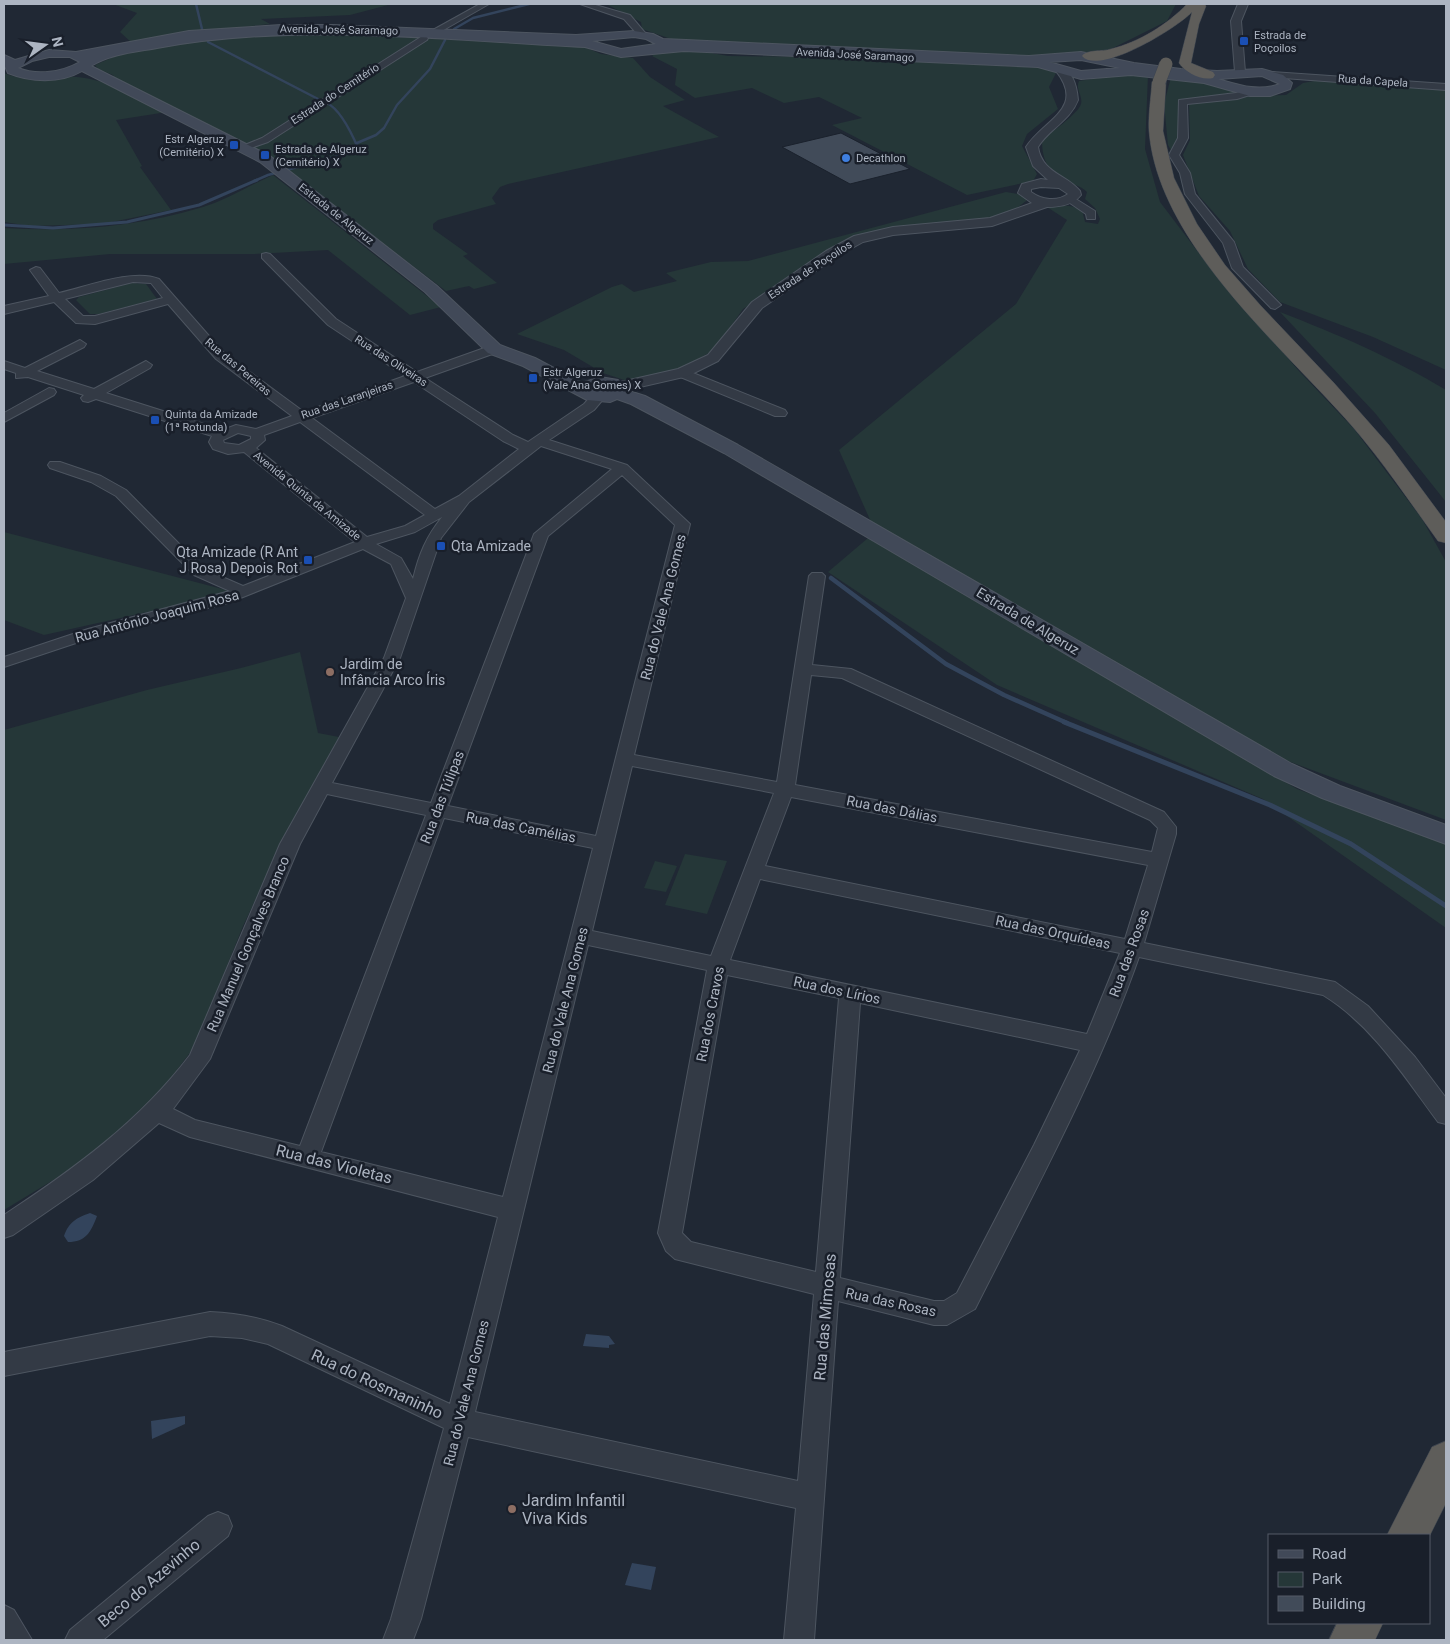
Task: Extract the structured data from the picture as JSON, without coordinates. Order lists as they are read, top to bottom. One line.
{"streets":{"main road":["Avenida José Saramago","Estrada de Algeruz"],"street":["Rua da Capela","Estrada do Cemitério","Estrada de Poçoilos","Rua das Oliveiras","Rua das Pereiras","Rua das Laranjeiras","Avenida Quinta da Amizade","Rua do Vale Ana Gomes","Rua António Joaquim Rosa","Rua das Túlipas","Rua das Dálias","Rua das Camélias","Rua das Orquídeas","Rua Manuel Gonçalves Branco","Rua das Rosas","Rua dos Lírios","Rua dos Cravos","Rua das Violetas","Rua das Mimosas","Rua do Rosmaninho","Beco do Azevinho"]},"crossings":[["Avenida José Saramago","Estrada de Algeruz"],["Estrada do Cemitério","Estrada de Algeruz"],["Estrada de Algeruz","Estrada de Poçoilos"],["Estrada de Algeruz","Rua das Laranjeiras"],["Estrada de Algeruz","Rua Manuel Gonçalves Branco"],["Estrada de Poçoilos","Rua Manuel Gonçalves Branco"],["Rua das Oliveiras","Rua das Laranjeiras"],["Rua das Oliveiras","Rua do Vale Ana Gomes"],["Rua das Oliveiras","Rua Manuel Gonçalves Branco"],["Rua das Pereiras","Rua das Laranjeiras"],["Rua das Pereiras","Rua Manuel Gonçalves Branco"],["Avenida Quinta da Amizade","Rua António Joaquim Rosa"],["Rua do Vale Ana Gomes","Rua das Túlipas"],["Rua do Vale Ana Gomes","Rua das Dálias"],["Rua do Vale Ana Gomes","Rua das Camélias"],["Rua do Vale Ana Gomes","Rua Manuel Gonçalves Branco"],["Rua do Vale Ana Gomes","Rua dos Lírios"],["Rua do Vale Ana Gomes","Rua das Violetas"],["Rua do Vale Ana Gomes","Rua do Rosmaninho"],["Rua António Joaquim Rosa","Rua Manuel Gonçalves Branco"],["Rua das Túlipas","Rua das Camélias"],["Rua das Túlipas","Rua das Violetas"],["Rua das Dálias","Rua das Rosas"],["Rua das Dálias","Rua dos Cravos"],["Rua das Camélias","Rua Manuel Gonçalves Branco"],["Rua das Orquídeas","Rua das Rosas"],["Rua das Orquídeas","Rua dos Cravos"],["Rua Manuel Gonçalves Branco","Rua das Violetas"],["Rua das Rosas","Rua dos Lírios"],["Rua das Rosas","Rua dos Cravos"],["Rua das Rosas","Rua das Mimosas"],["Rua dos Lírios","Rua dos Cravos"],["Rua dos Lírios","Rua das Mimosas"],["Rua dos Cravos","Rua das Mimosas"],["Rua das Mimosas","Rua do Rosmaninho"]],"places":{"transit":["Estrada de Poçoilos","Estr Algeruz (Cemitério) X","Estrada de Algeruz (Cemitério) X","Estr Algeruz (Vale Ana Gomes) X","Quinta da Amizade (1ª Rotunda)","Qta Amizade","Qta Amizade (R Ant J Rosa) Depois Rot"],"other":["Decathlon","Jardim de Infância Arco Íris","Jardim Infantil Viva Kids"]},"legend":["Road","Park","Building"],"north":"right"}
